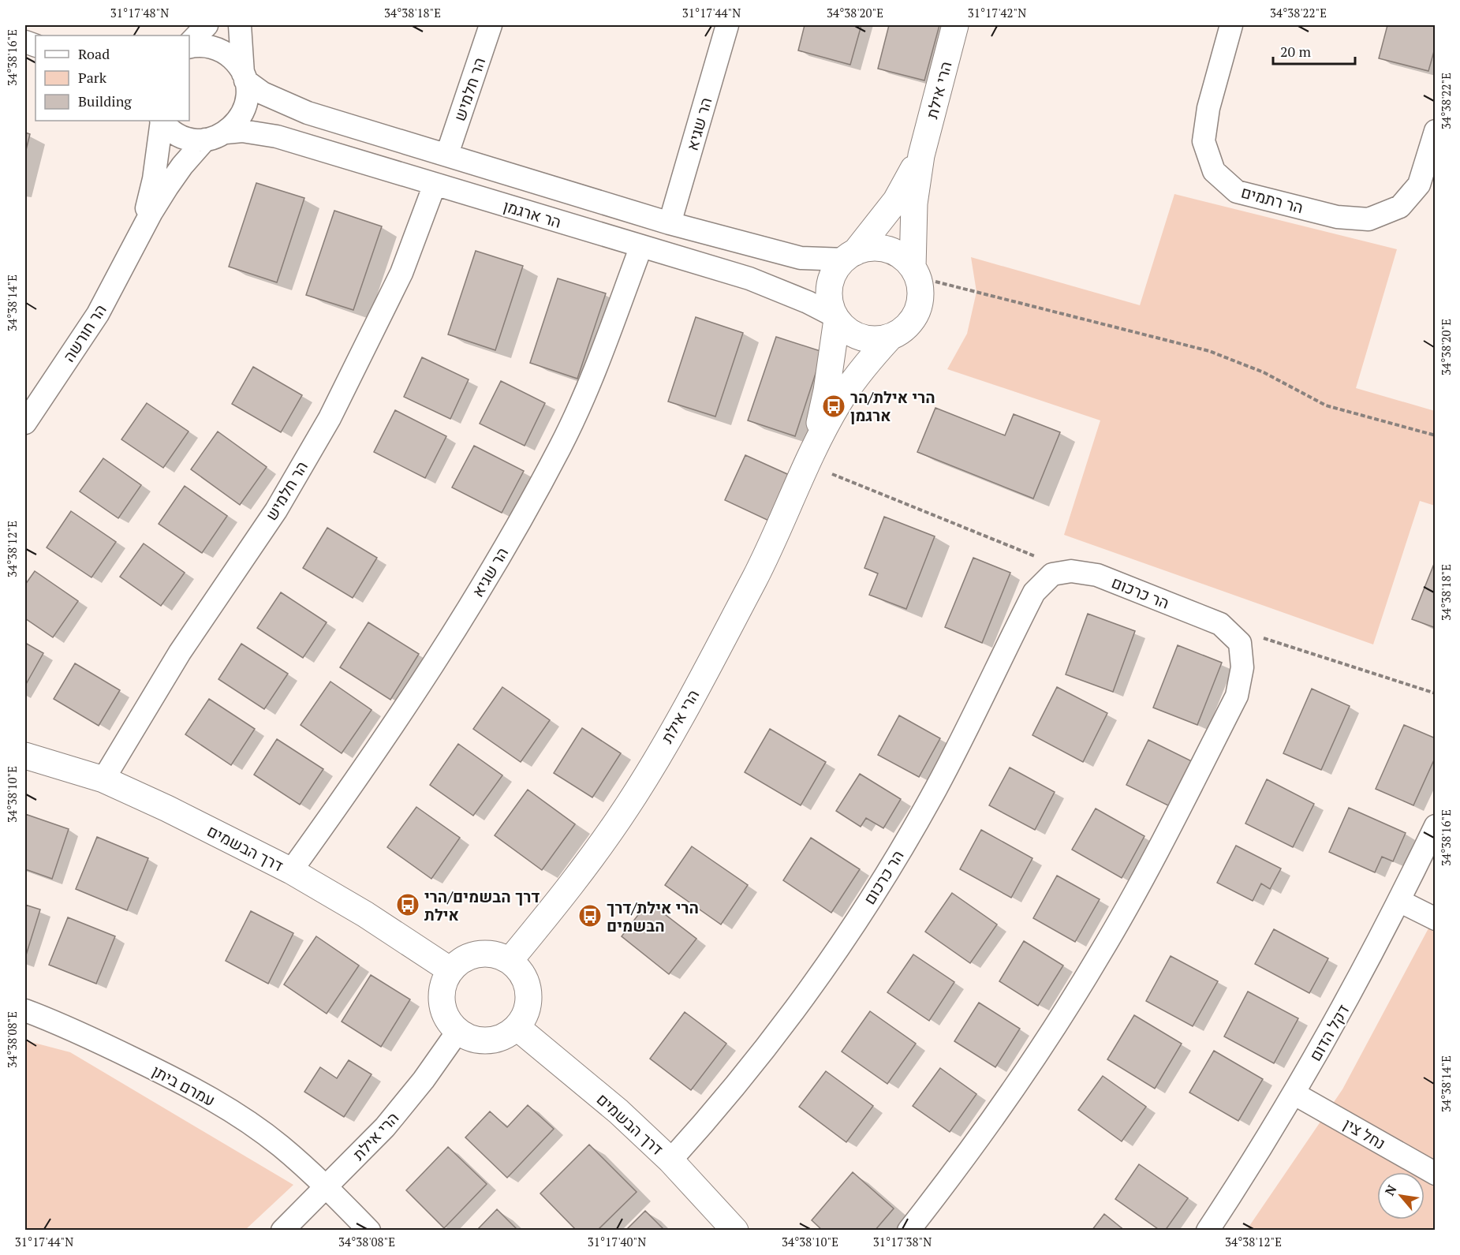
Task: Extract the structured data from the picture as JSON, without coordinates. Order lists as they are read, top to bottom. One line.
{"streets":{"street":["הר חלמיש","הרי אילת","הר שגיא","הר רתמים","הר ארגמן","הר חורשה","הר כרכום","דרך הבשמים","דקל הדום","עמרם ביתן","נחל צין"]},"crossings":[["הר חלמיש","הר ארגמן"],["הר חלמיש","דרך הבשמים"],["הרי אילת","הר ארגמן"],["הרי אילת","דרך הבשמים"],["הרי אילת","עמרם ביתן"],["הר שגיא","הר ארגמן"],["הר שגיא","דרך הבשמים"],["הר ארגמן","הר חורשה"],["הר כרכום","דרך הבשמים"],["דקל הדום","נחל צין"]],"places":{"bus stop":["הרי אילת/הר ארגמן","דרך הבשמים/הרי אילת","הרי אילת/דרך הבשמים"]},"legend":["Road","Park","Building"],"scale_bar":"20 m","north":"top left","coordinates":["31°17'48\"N","34°38'18\"E","31°17'44\"N","34°38'20\"E","31°17'42\"N","34°38'22\"E","34°38'16\"E","34°38'14\"E","34°38'12\"E","34°38'10\"E","34°38'08\"E","31°17'40\"N","31°17'38\"N"]}
